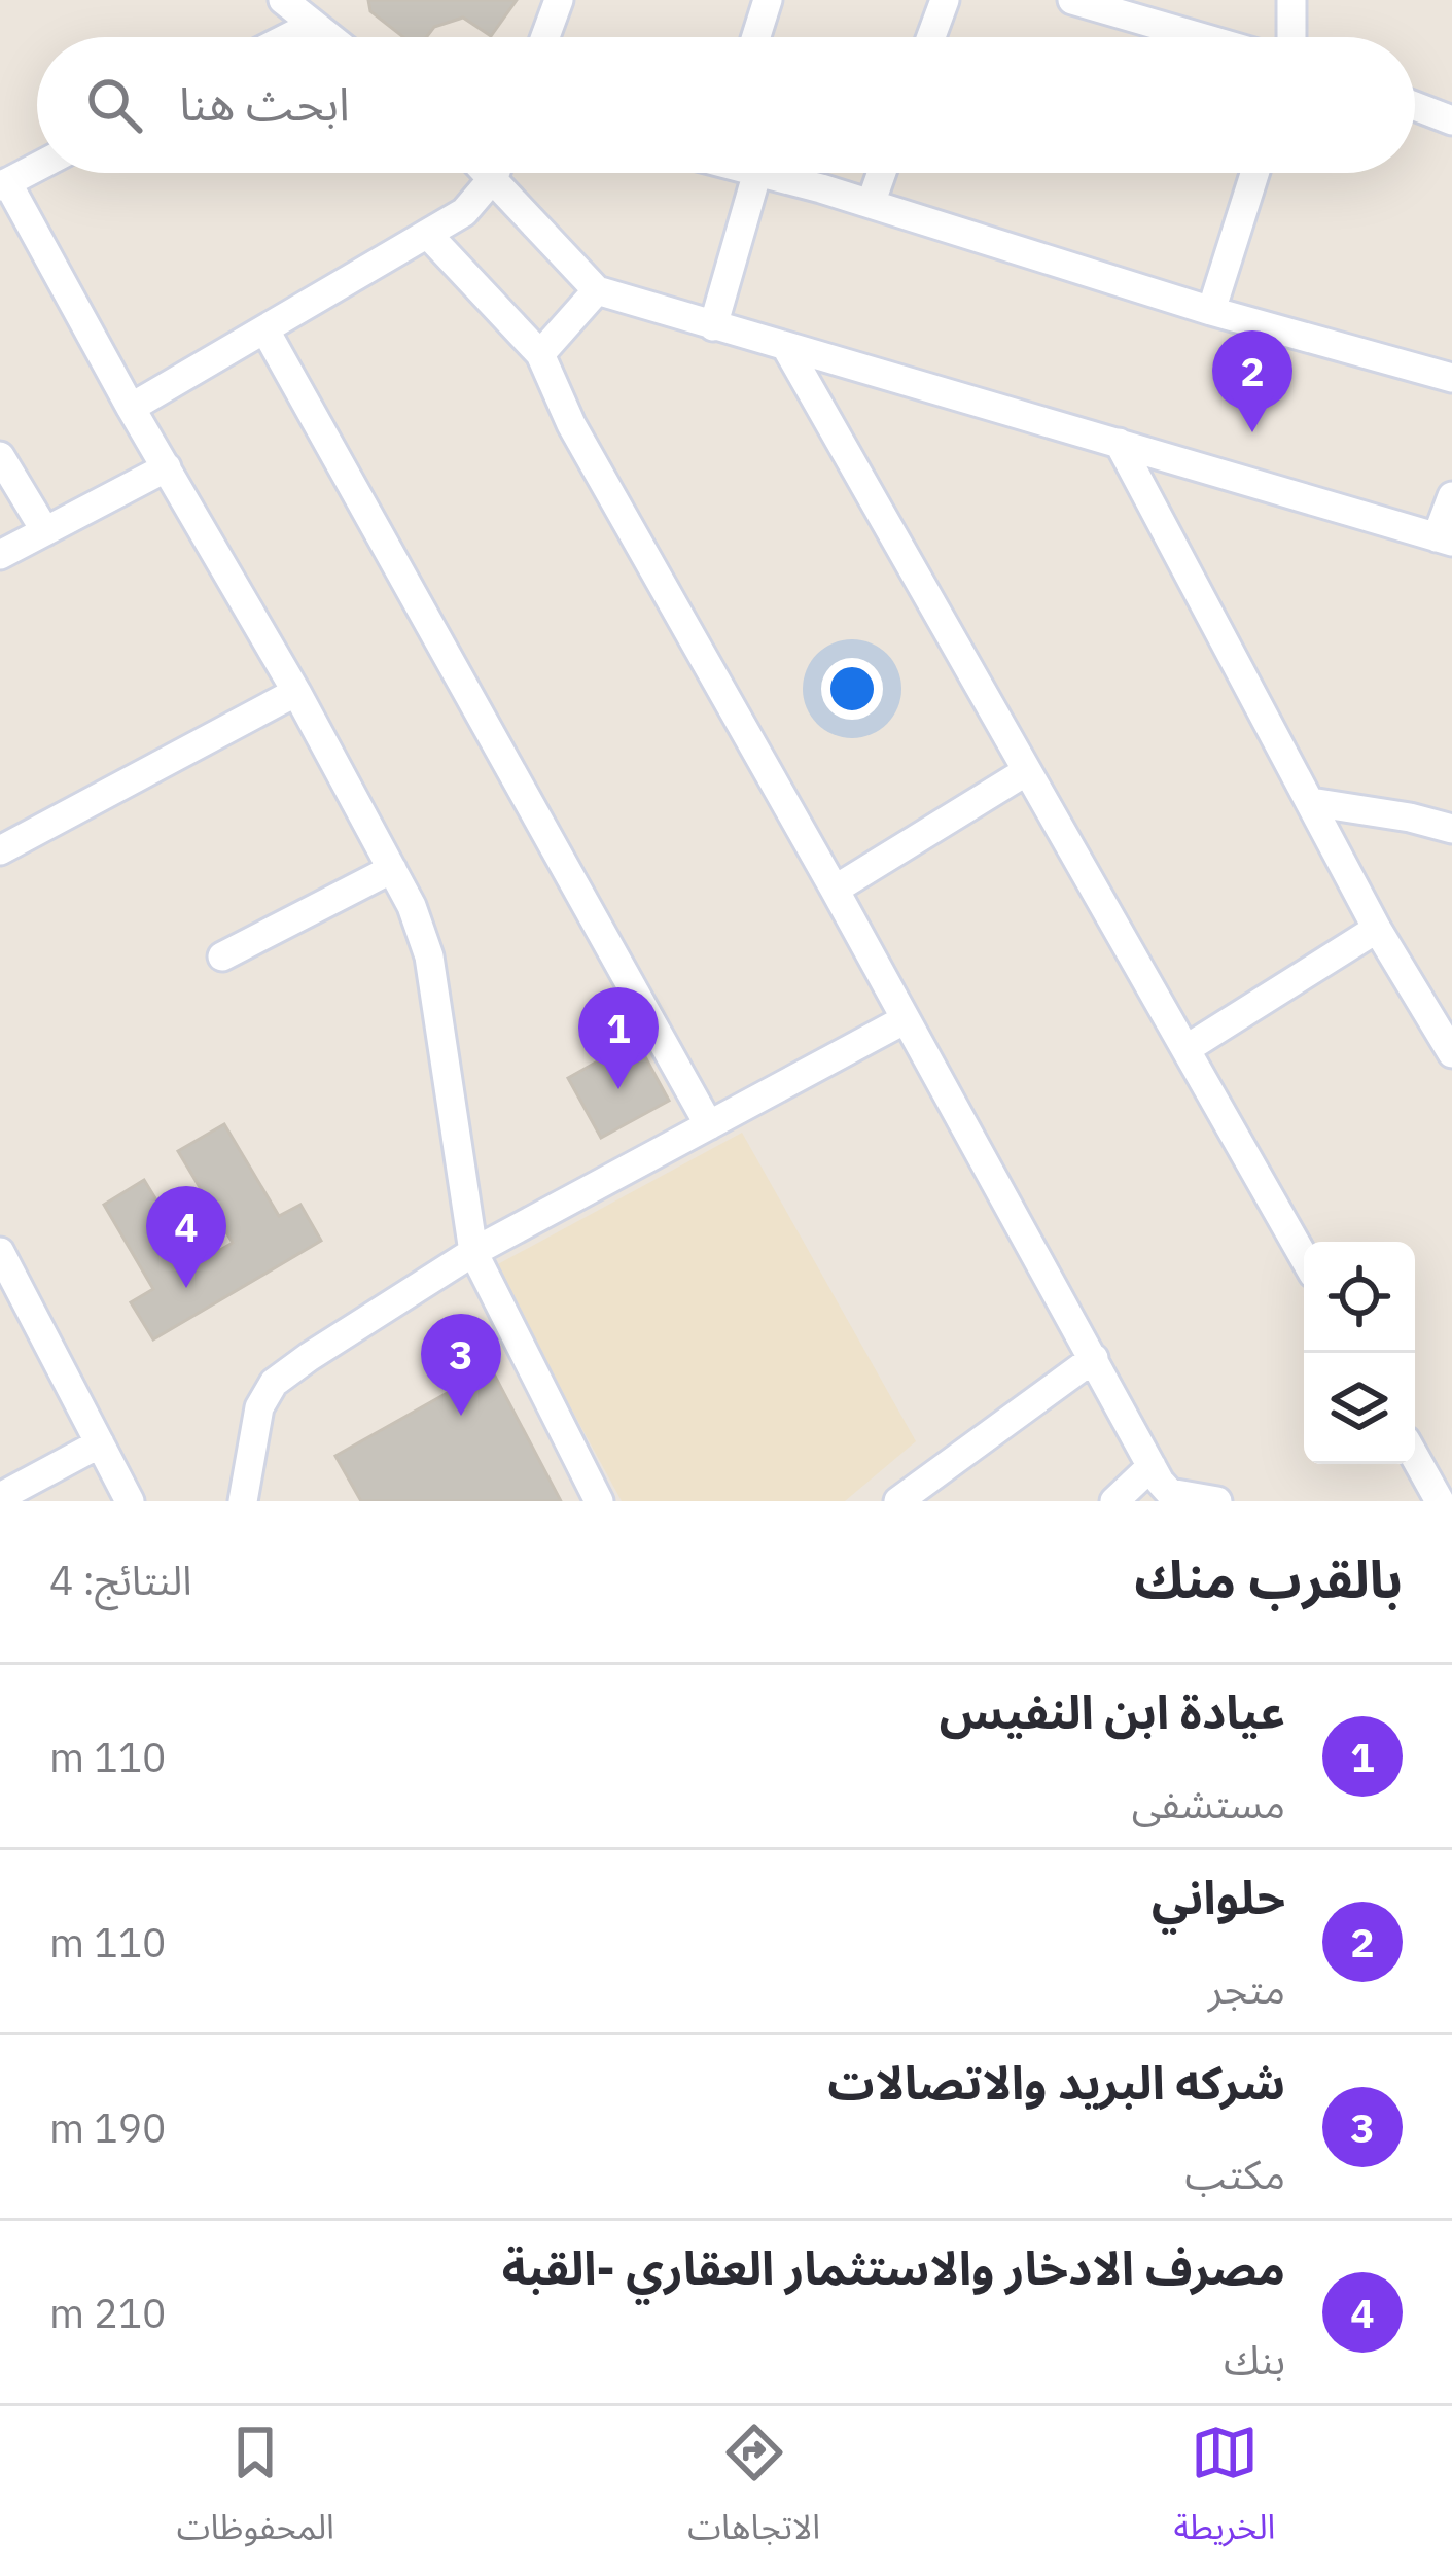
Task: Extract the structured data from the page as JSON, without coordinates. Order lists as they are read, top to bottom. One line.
{"page":{"search":"ابحث هنا","pins":["2","1","4","3"],"heading":["بالقرب منك","النتائج: 4"],"list":[{"mark":"1","name":"عيادة ابن النفيس","note":"مستشفى","value":"110 m"},{"mark":"2","name":"حلواني","note":"متجر","value":"110 m"},{"mark":"3","name":"شركه البريد والاتصالات","note":"مكتب","value":"190 m"},{"mark":"4","name":"مصرف الادخار والاستثمار العقاري -القبة","note":"بنك","value":"210 m"}],"nav":["الخريطة","الاتجاهات","المحفوظات"]}}
